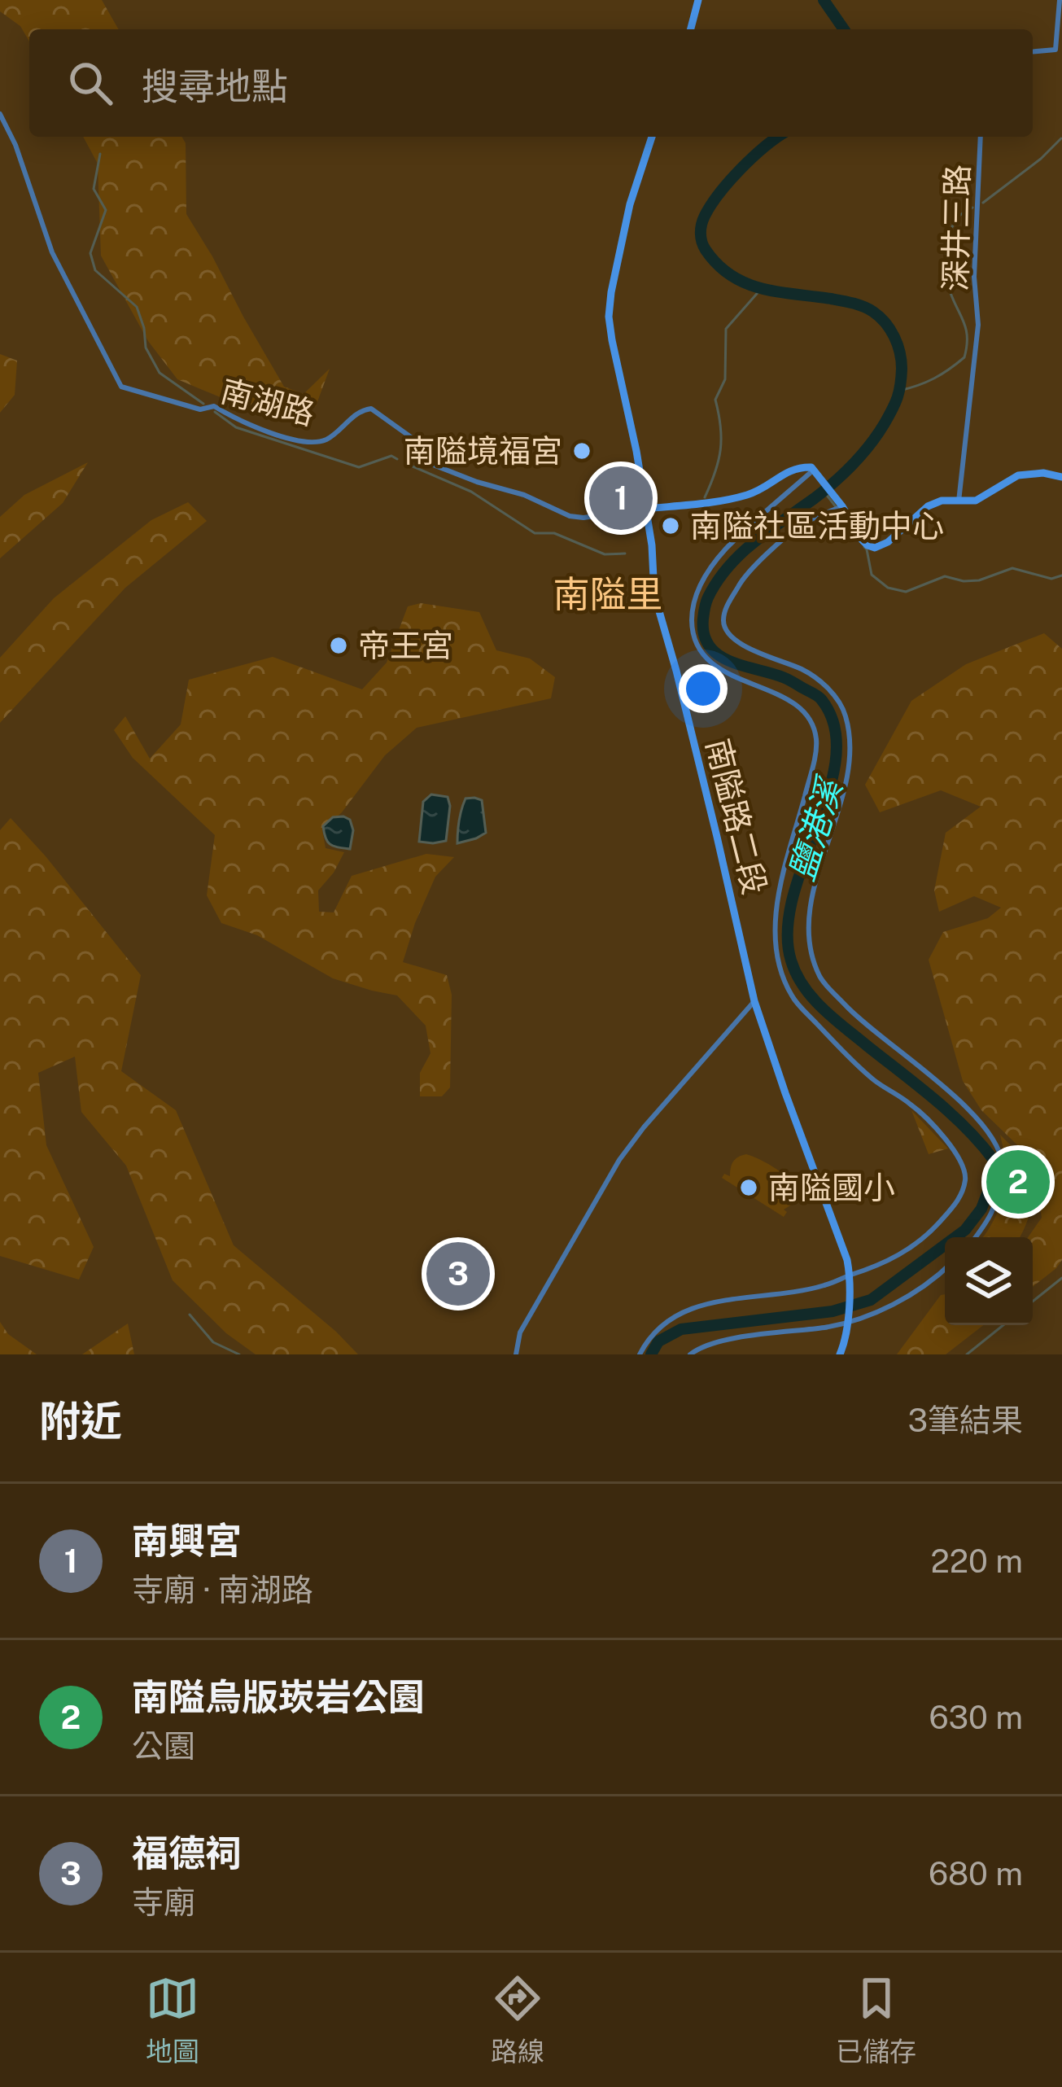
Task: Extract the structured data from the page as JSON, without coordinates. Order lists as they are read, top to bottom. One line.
{"streets":{"street":["深井三路","南湖路","南隘路二段"]},"crossings":[["南湖路","南隘路二段"]],"districts":["南隘里"],"water":["鹽港溪"],"places":["南隘境福宮","南隘社區活動中心","帝王宮","南隘國小"],"page":{"search":"搜尋地點","pins":["1","2","3"],"heading":["附近","3筆結果"],"list":[{"mark":"1","name":"南興宮","note":"寺廟 · 南湖路","value":"220 m"},{"mark":"2","name":"南隘烏版崁岩公園","note":"公園","value":"630 m"},{"mark":"3","name":"福德祠","note":"寺廟","value":"680 m"}],"nav":["地圖","路線","已儲存"]}}
